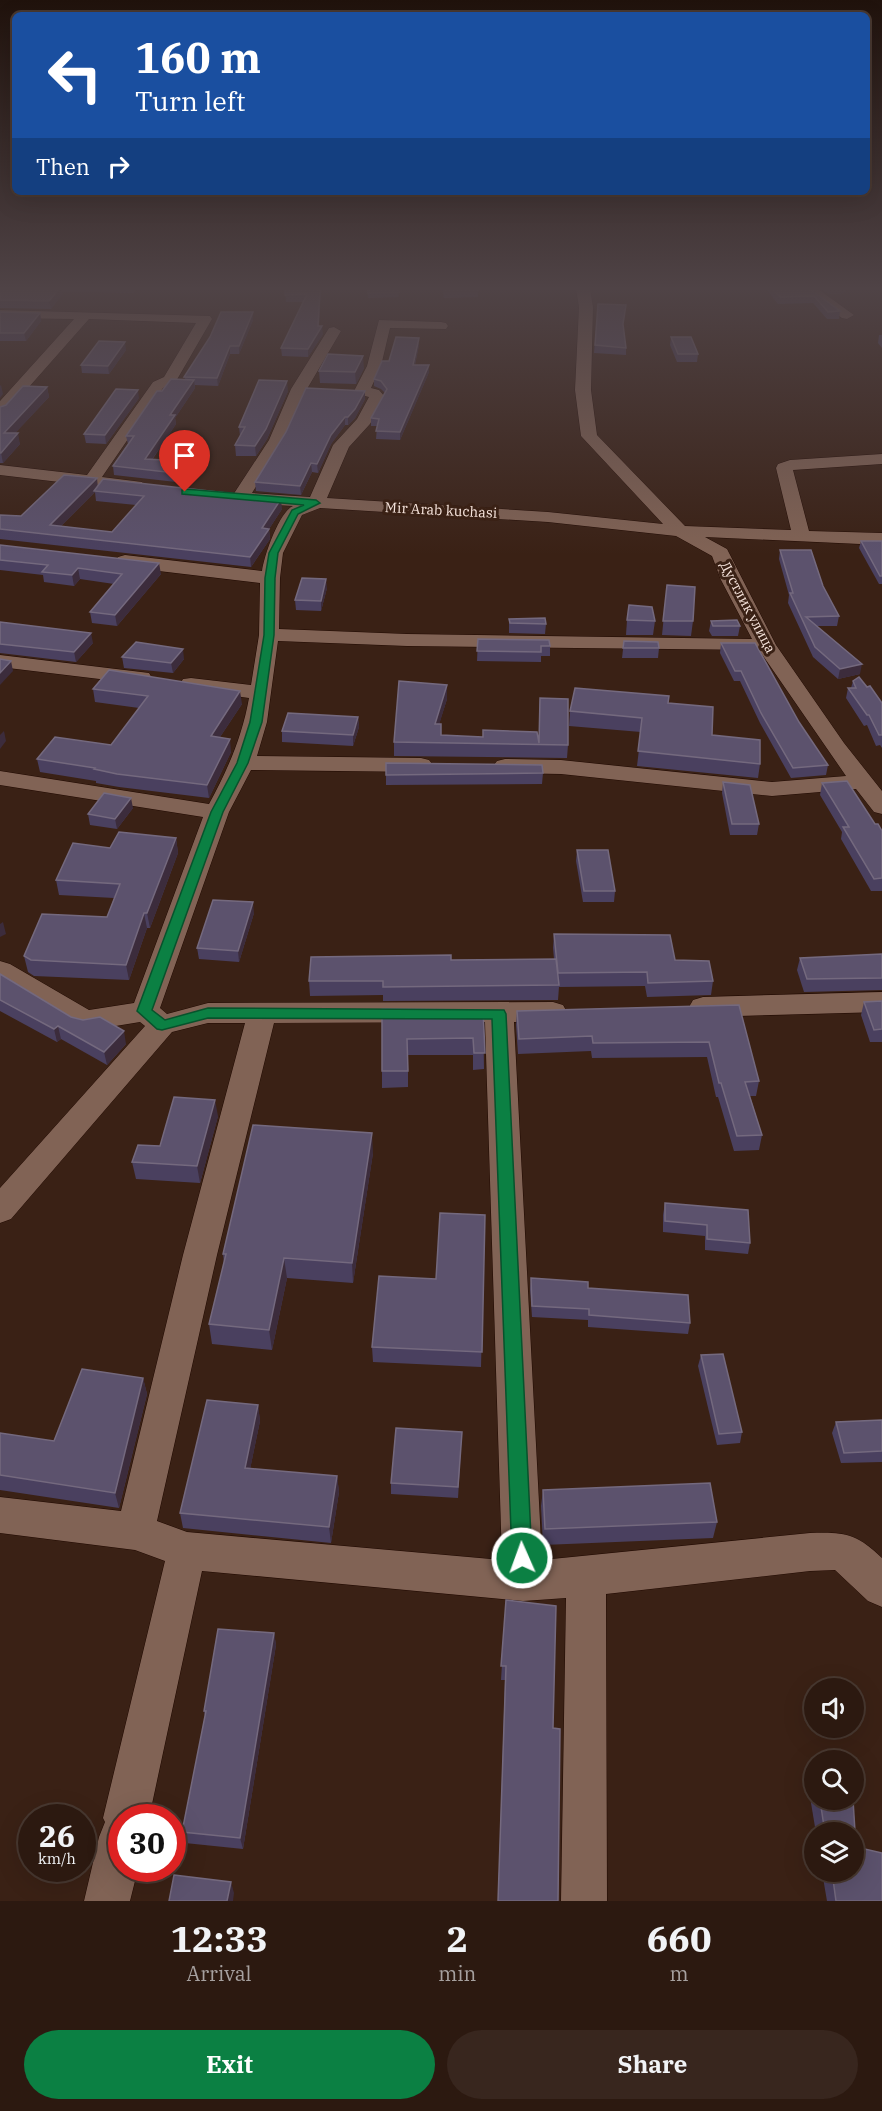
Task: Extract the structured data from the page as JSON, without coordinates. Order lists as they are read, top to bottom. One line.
{"streets":{"street":["Mir Arab kuchasi","Дустлик улица"]},"crossings":[["Mir Arab kuchasi","Дустлик улица"]],"page":{"turn":["160 m","Turn left"],"then":"Then","speed":"26 km/h","limit":"30","eta":["12:33","Arrival","2","min","660","m"],"buttons":["Exit","Share"]}}
